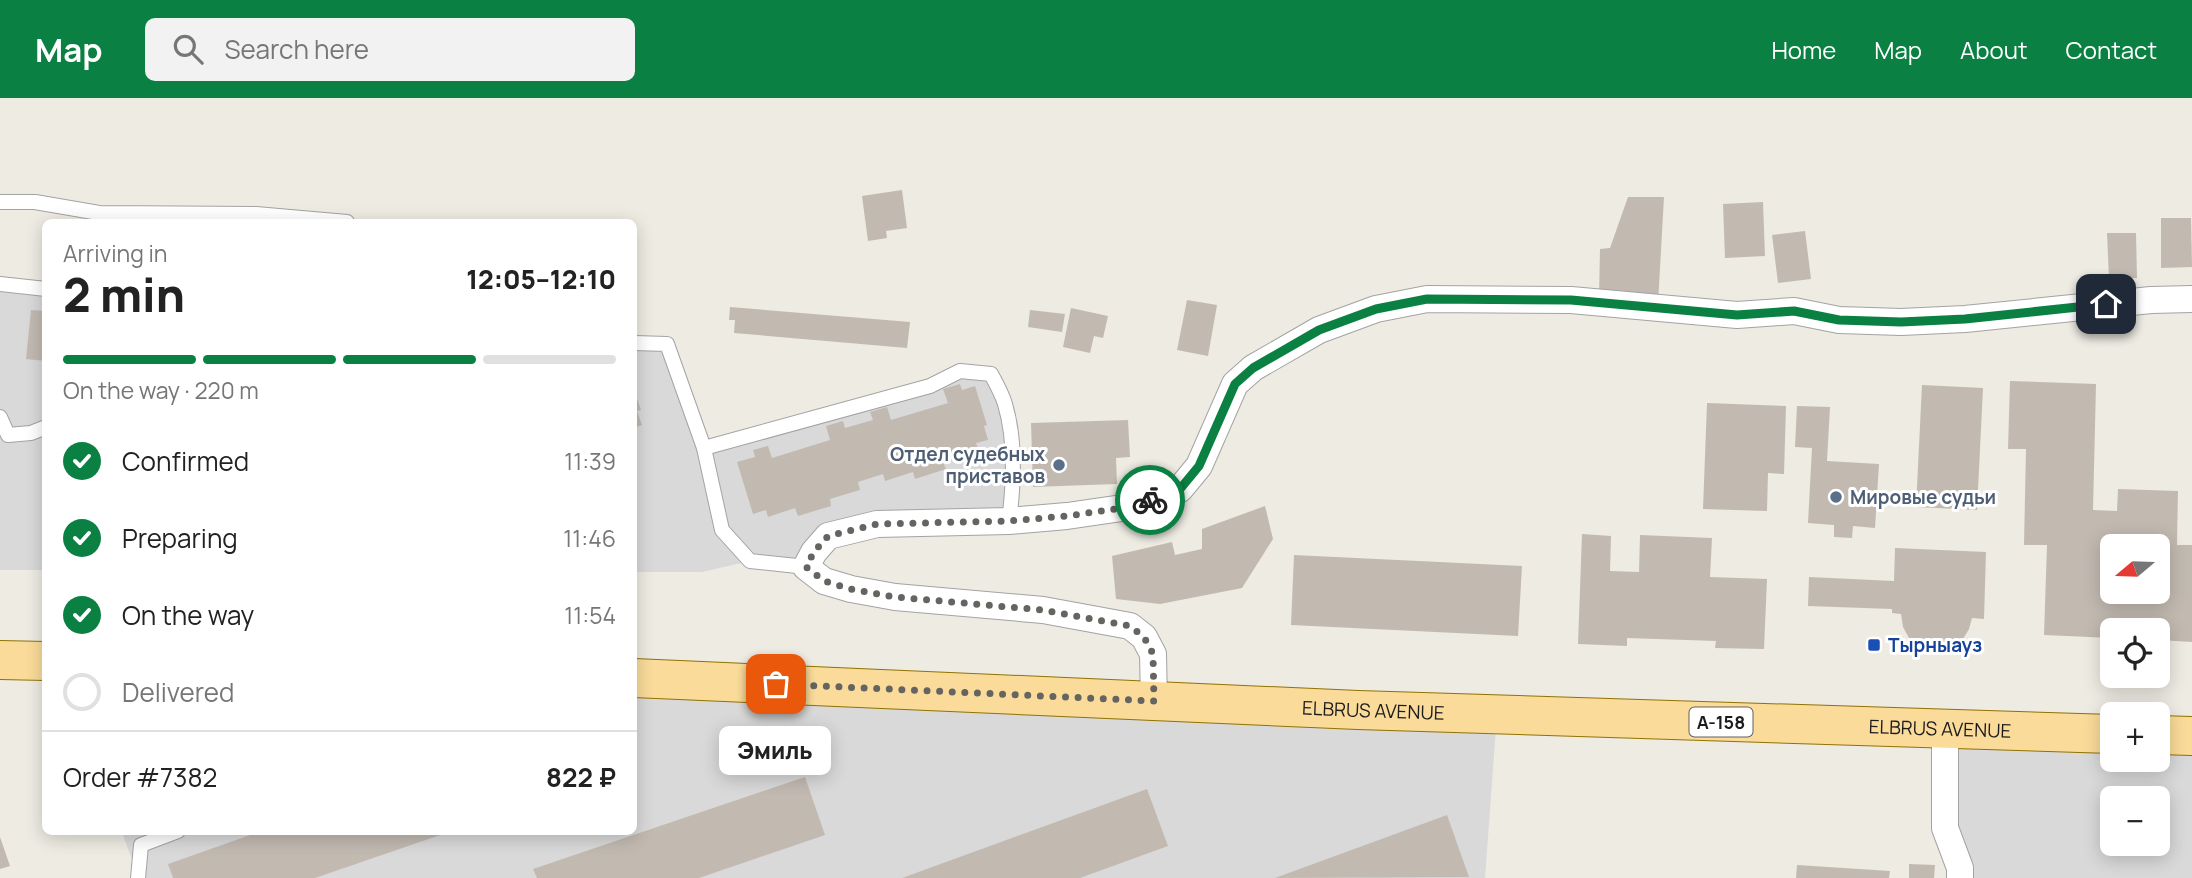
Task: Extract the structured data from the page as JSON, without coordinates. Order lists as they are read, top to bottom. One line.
{"streets":{"main road":["ELBRUS AVENUE","А-158"]},"places":{"other":["Отдел судебных приставов","Мировые судьи","Эмиль"],"transit":["Тырныауз"]},"north":"left","page":{"header":"Map","search":"Search here","nav":["Home","Map","About","Contact"],"heading":["2 min","Arriving in","12:05–12:10"],"panel":["Order #7382","822 ₽"],"bar":"On the way · 220 m","list":[["Confirmed","11:39"],["Preparing","11:46"],["On the way","11:54"],"Delivered"],"map_buttons":["+","−"],"bubble":"Эмиль"}}
